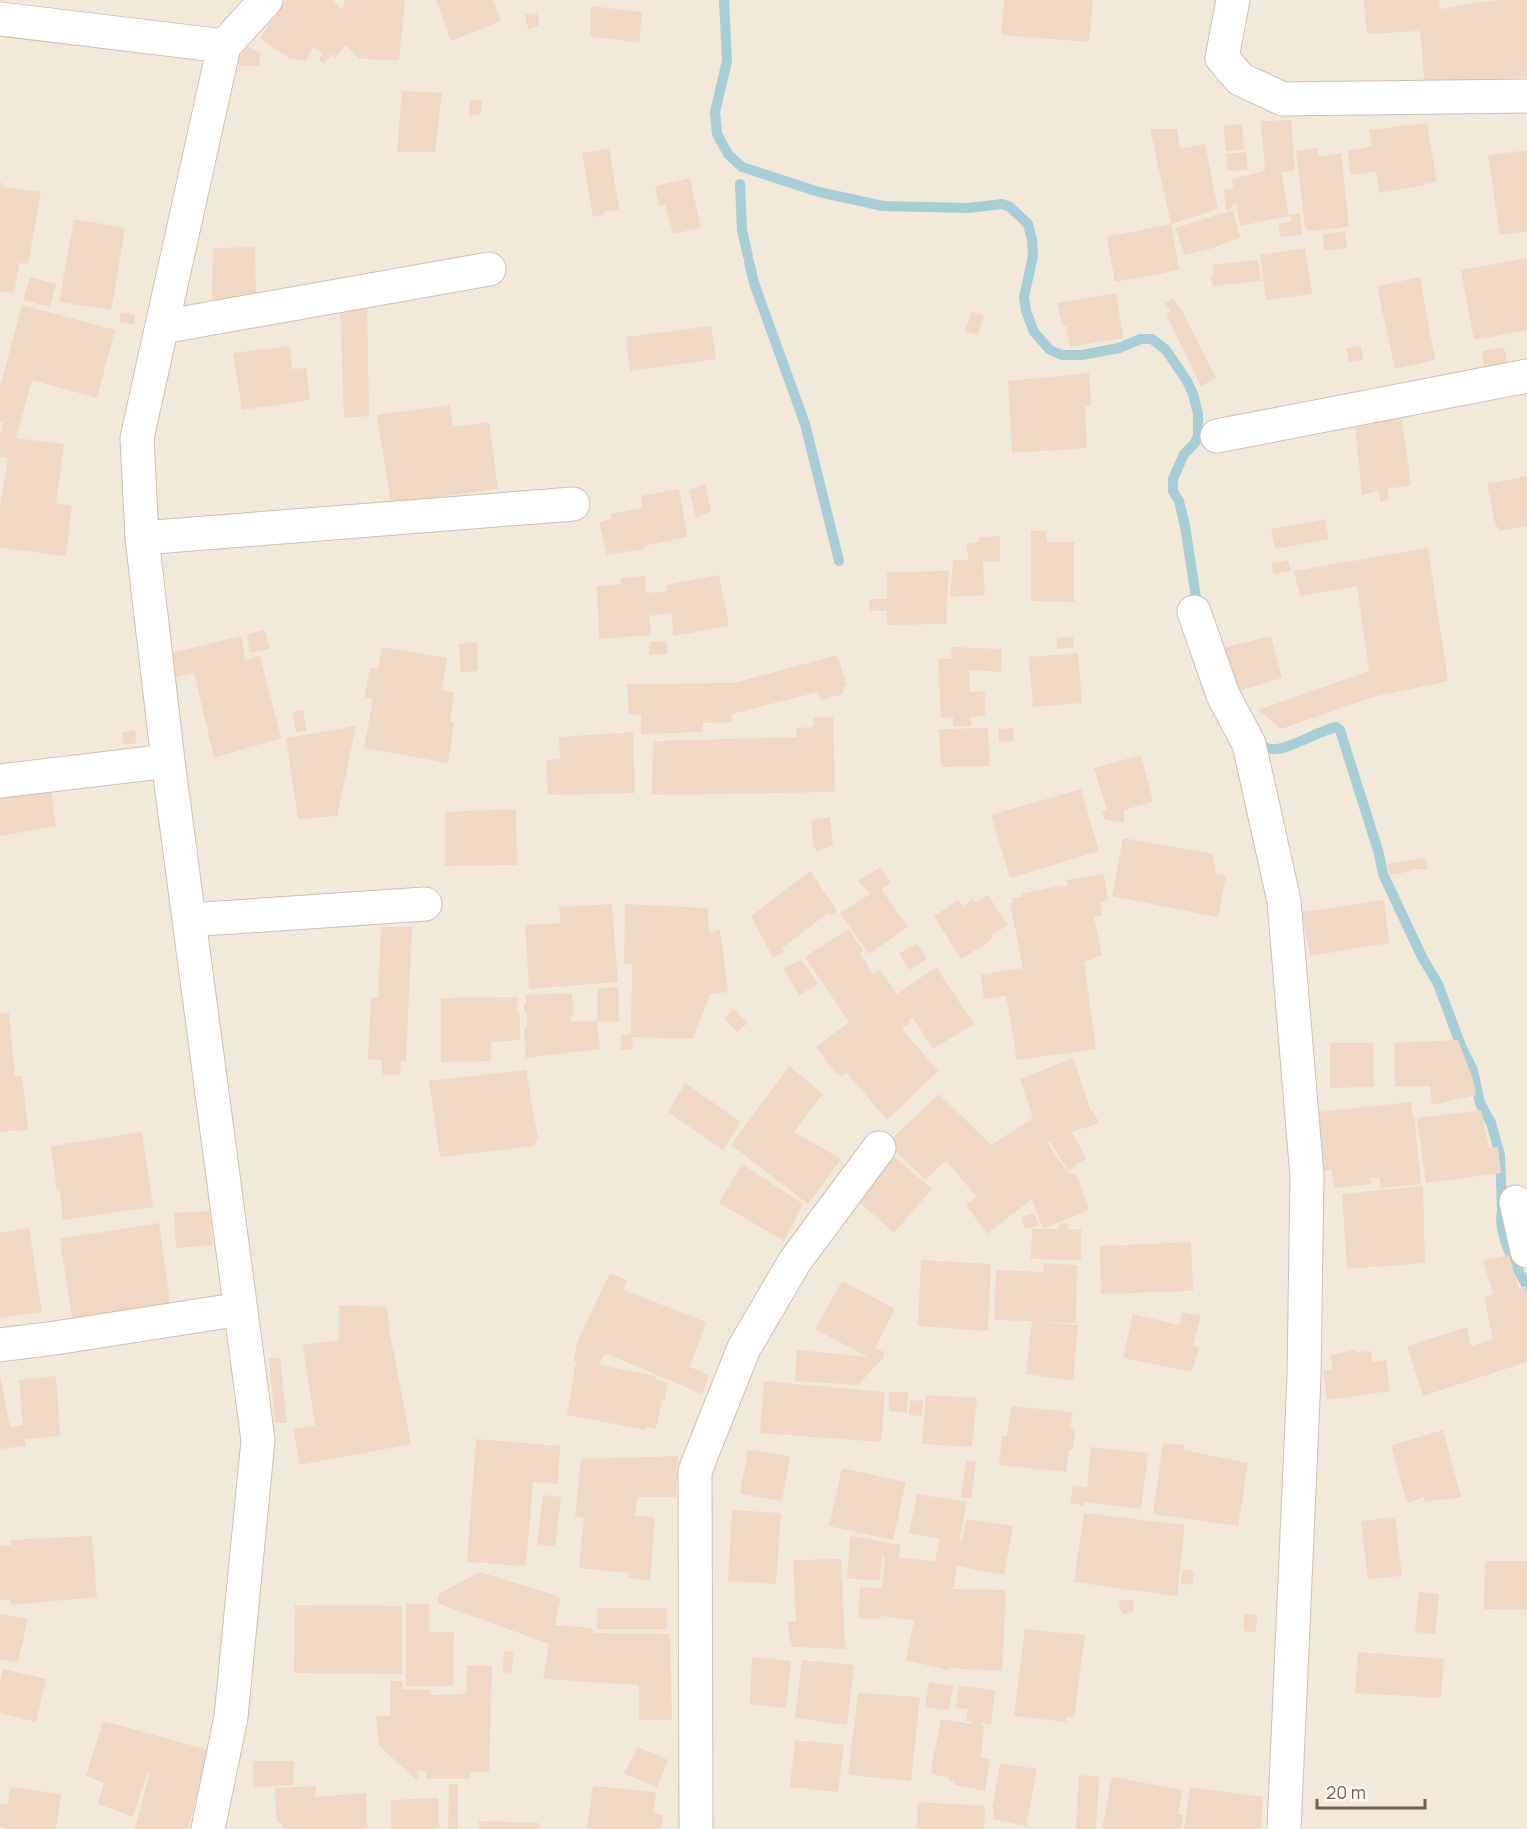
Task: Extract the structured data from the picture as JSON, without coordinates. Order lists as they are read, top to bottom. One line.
{"scale_bar":"20 m"}
